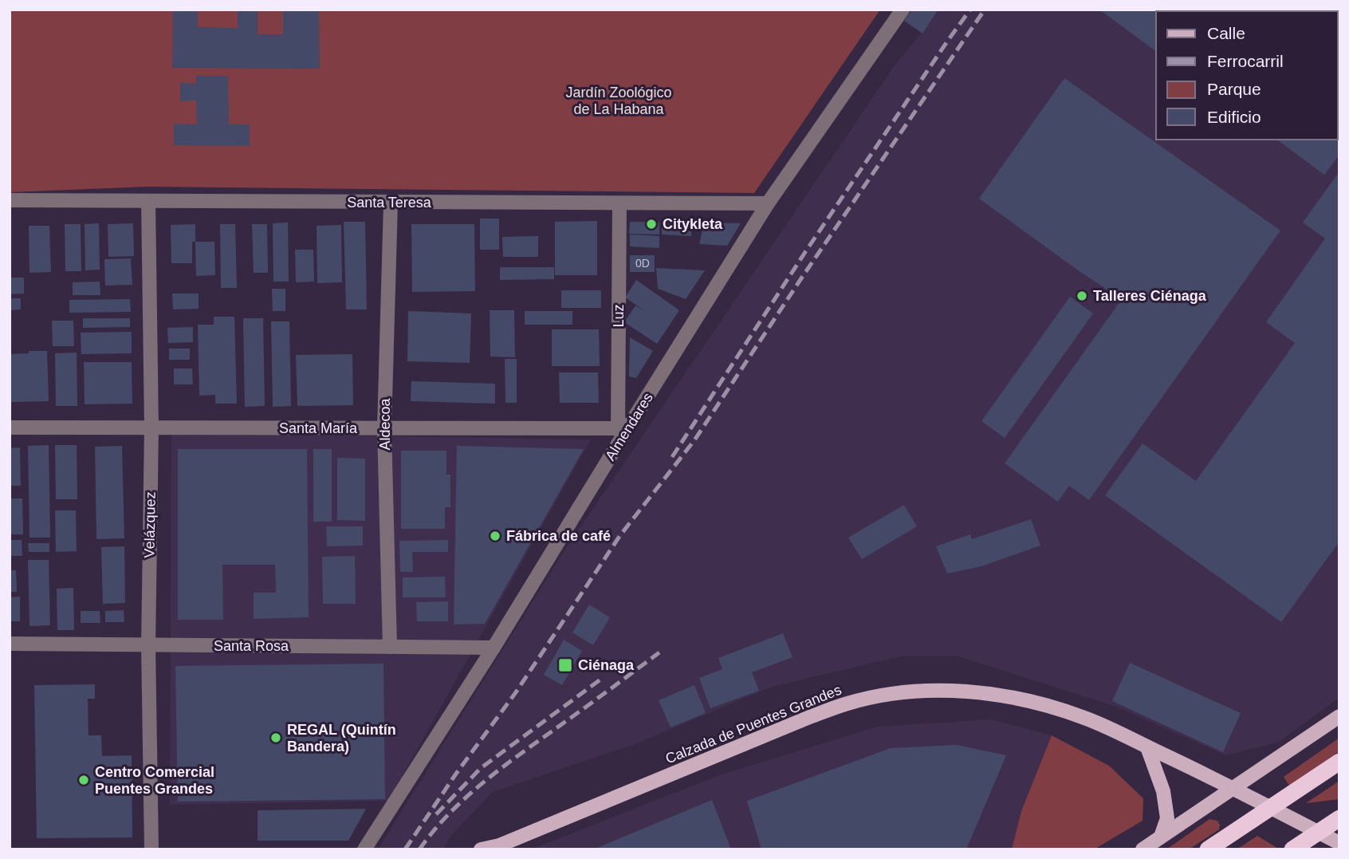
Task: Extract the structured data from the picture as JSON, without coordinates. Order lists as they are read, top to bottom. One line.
{"streets":{"main road":["Calzada de Puentes Grandes"],"street":["Santa Teresa","Luz","Aldecoa","Almendares","Santa María","Velázquez","Santa Rosa"]},"crossings":[["Santa Teresa","Luz"],["Santa Teresa","Aldecoa"],["Santa Teresa","Almendares"],["Santa Teresa","Velázquez"],["Luz","Almendares"],["Luz","Santa María"],["Aldecoa","Santa María"],["Aldecoa","Santa Rosa"],["Almendares","Santa María"],["Almendares","Santa Rosa"],["Santa María","Velázquez"],["Velázquez","Santa Rosa"]],"parks":["Jardín Zoológico de La Habana"],"places":{"other":["Citykleta","Talleres Ciénaga","Fábrica de café","REGAL (Quintín Bandera)","Centro Comercial Puentes Grandes"],"transit":["Ciénaga"]},"house_numbers":["0D"],"legend":["Calle","Ferrocarril","Parque","Edificio"]}
